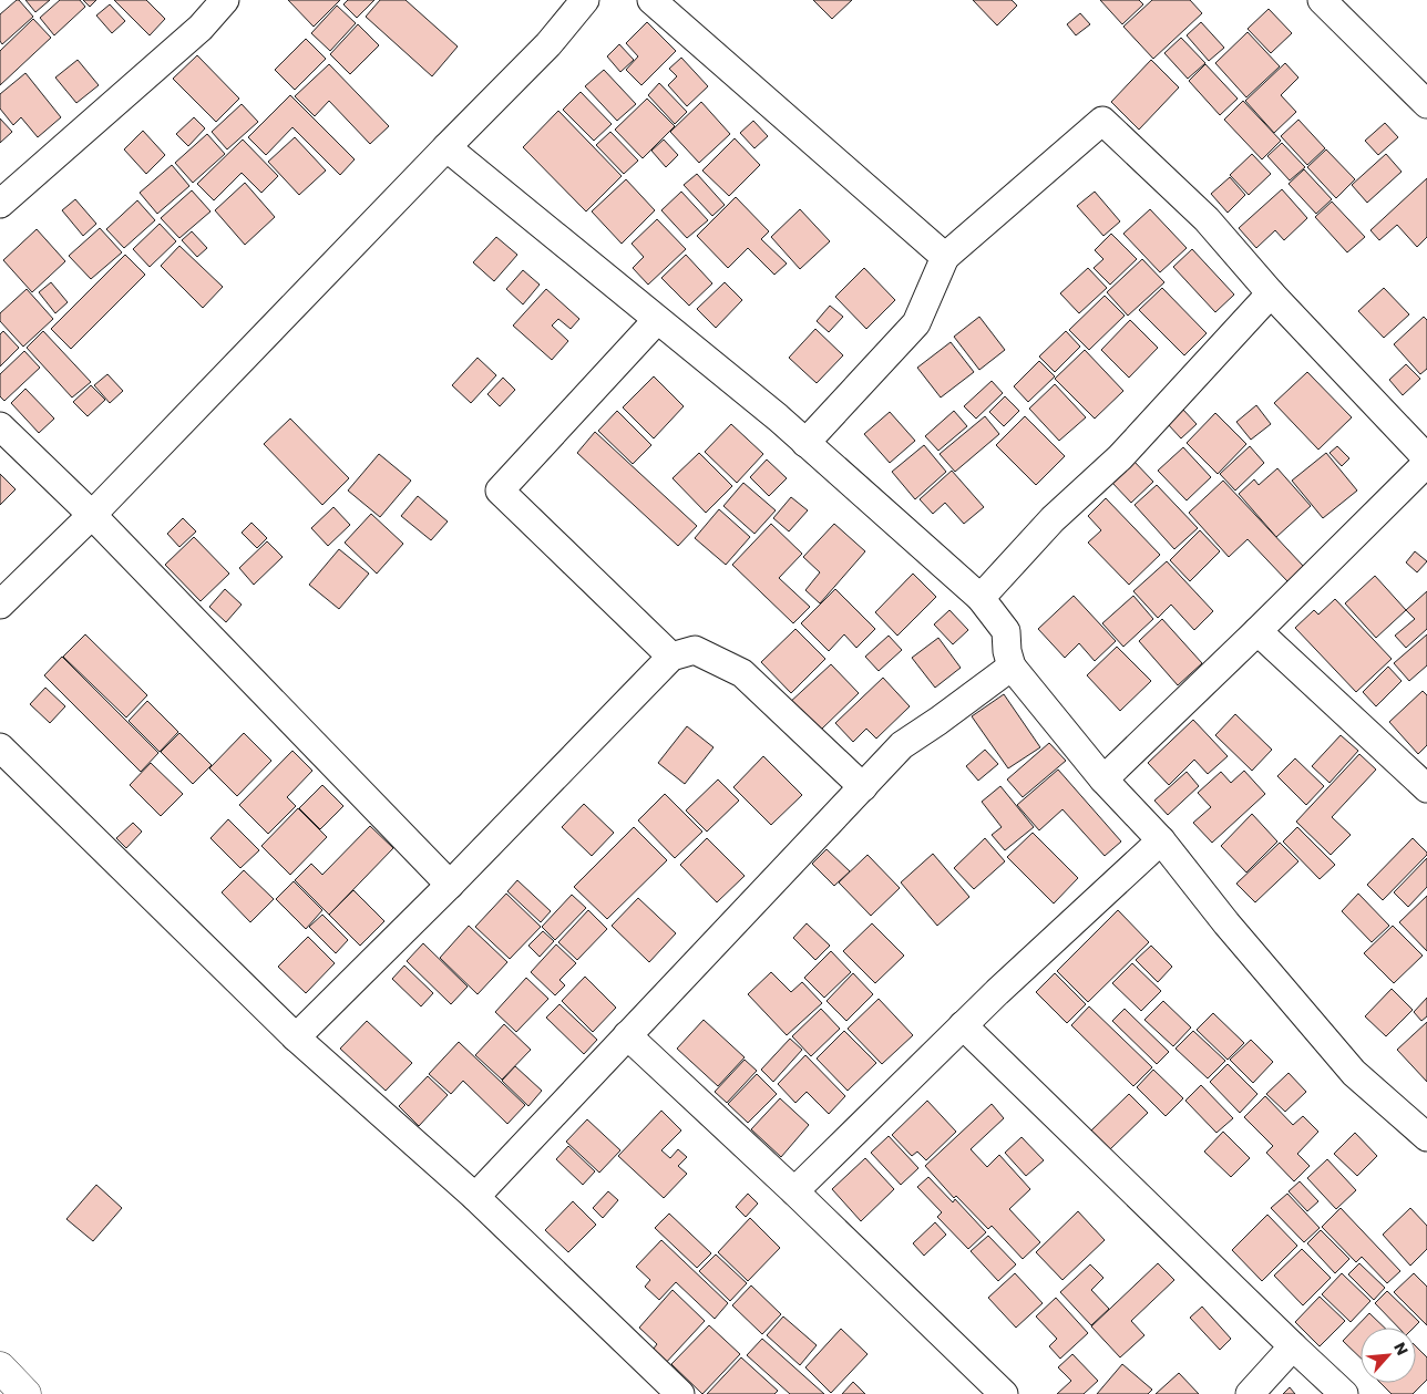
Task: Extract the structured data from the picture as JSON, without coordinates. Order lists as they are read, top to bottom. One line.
{"north":"top right"}
